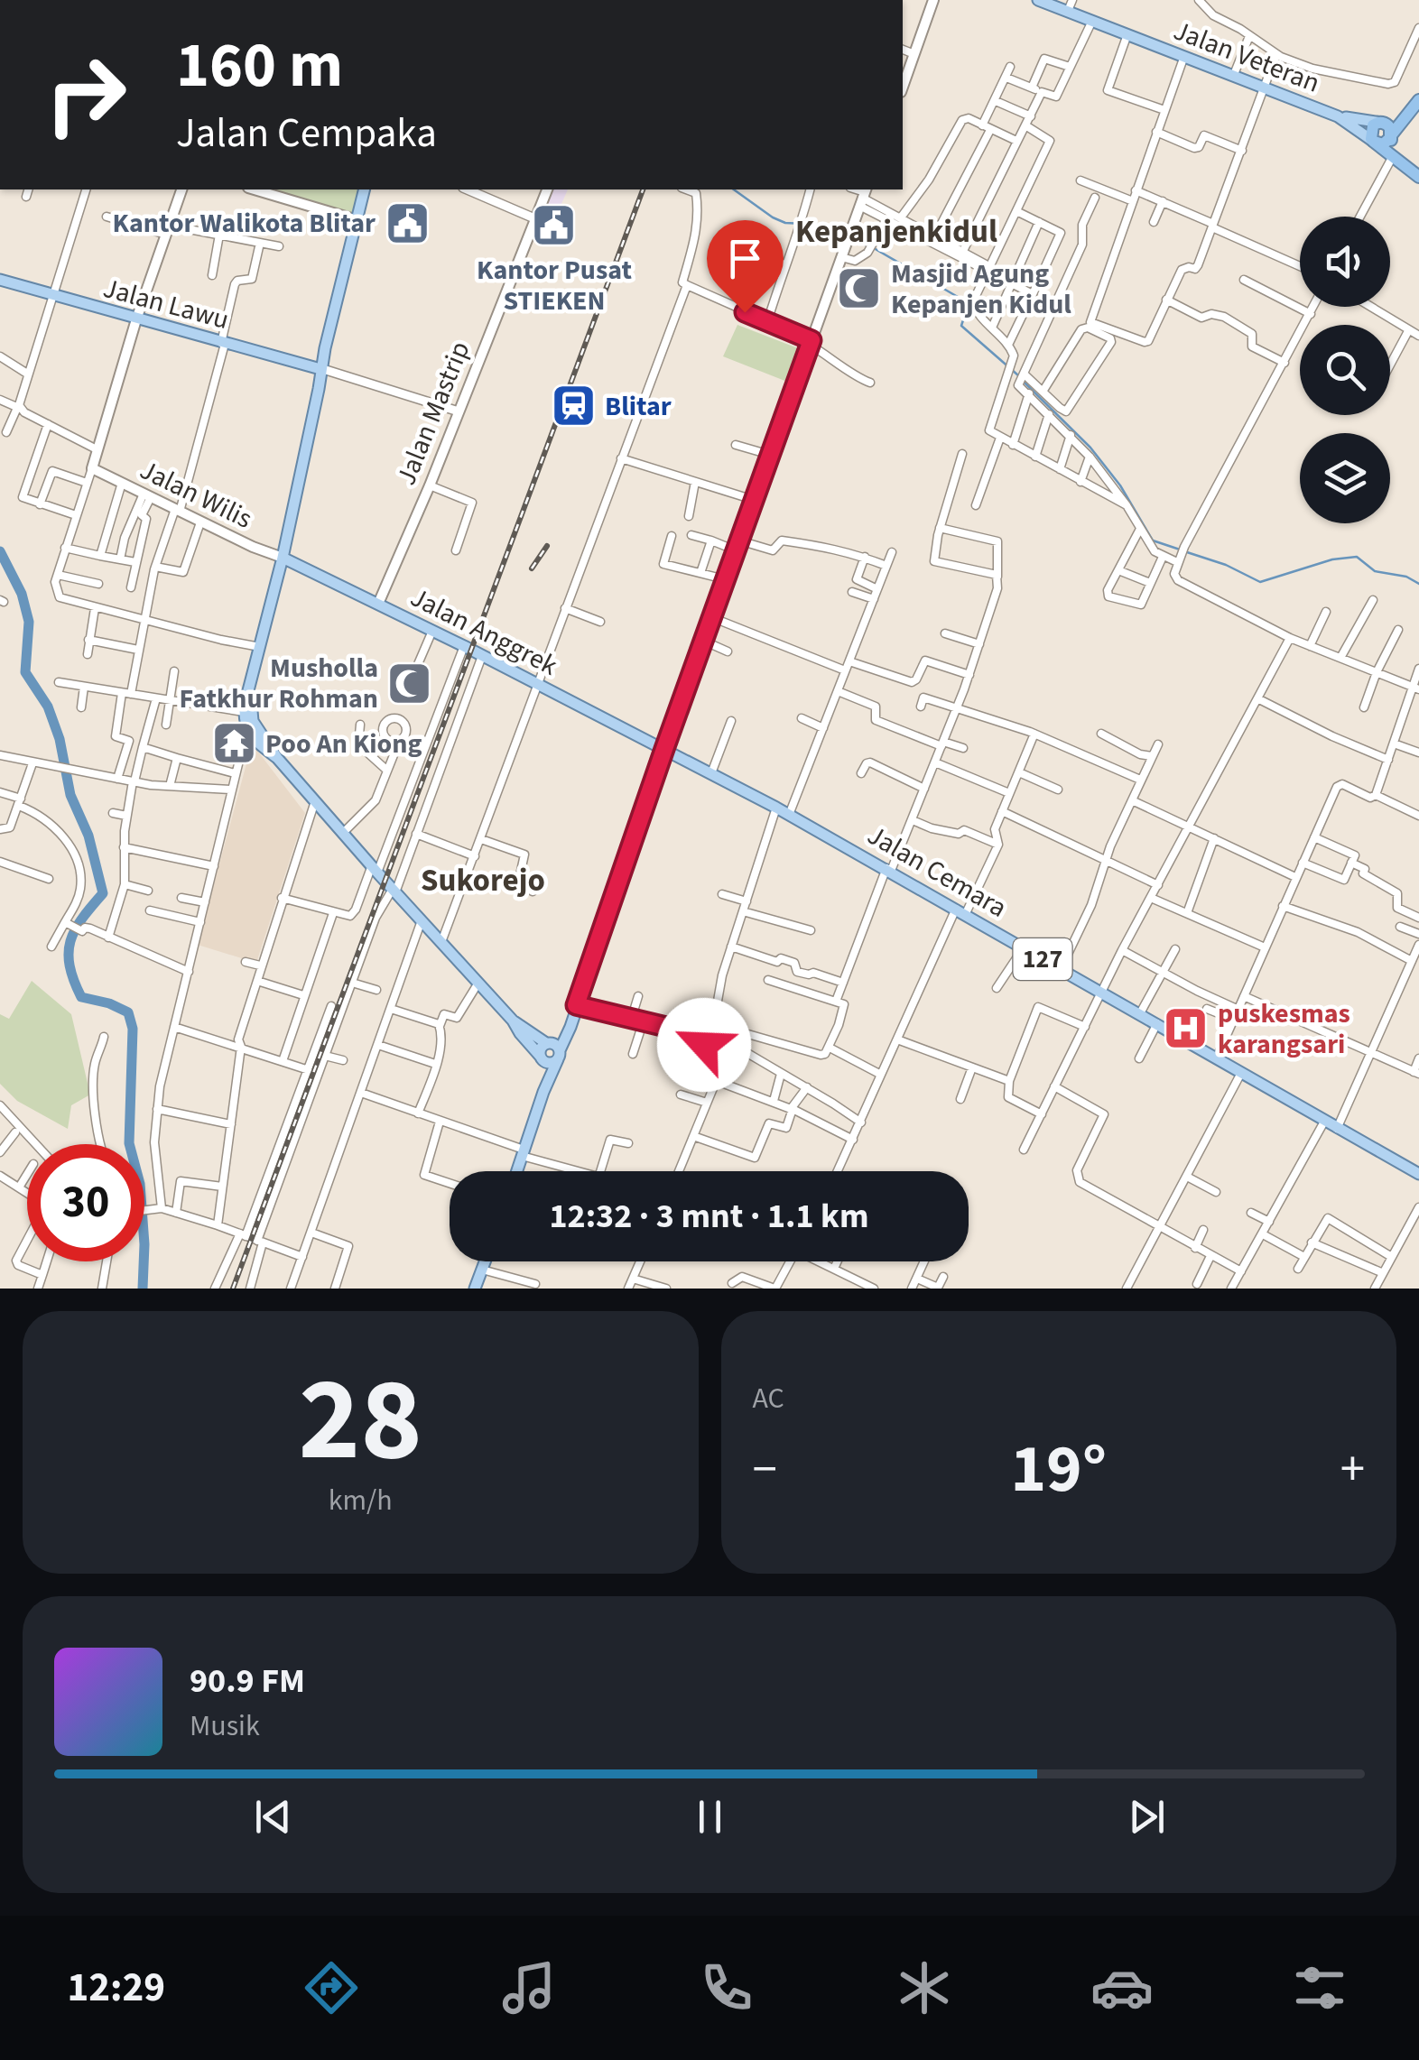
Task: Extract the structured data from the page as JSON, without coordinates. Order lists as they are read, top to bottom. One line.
{"streets":{"main road":["Jalan Veteran","Jalan Lawu","Jalan Mastrip","Jalan Wilis","Jalan Anggrek","Jalan Cemara","127"]},"crossings":[["Jalan Mastrip","Jalan Anggrek"],["Jalan Wilis","Jalan Anggrek"],["Jalan Anggrek","Jalan Cemara"]],"districts":["Kepanjenkidul","Sukorejo"],"places":{"public building":["Kantor Walikota Blitar","Kantor Pusat STIEKEN"],"mosque":["Masjid Agung Kepanjen Kidul","Musholla Fatkhur Rohman"],"station":["Blitar"],"temple":["Poo An Kiong"],"hospital":["puskesmas karangsari"]},"page":{"turn":["160 m","Jalan Cempaka"],"limit":"30","trip":"12:32 · 3 mnt · 1.1 km","tile":[["28","km/h"],"AC"],"heat":["−","19°","+"],"song":["90.9 FM","Musik"],"tabs":"12:29"}}
